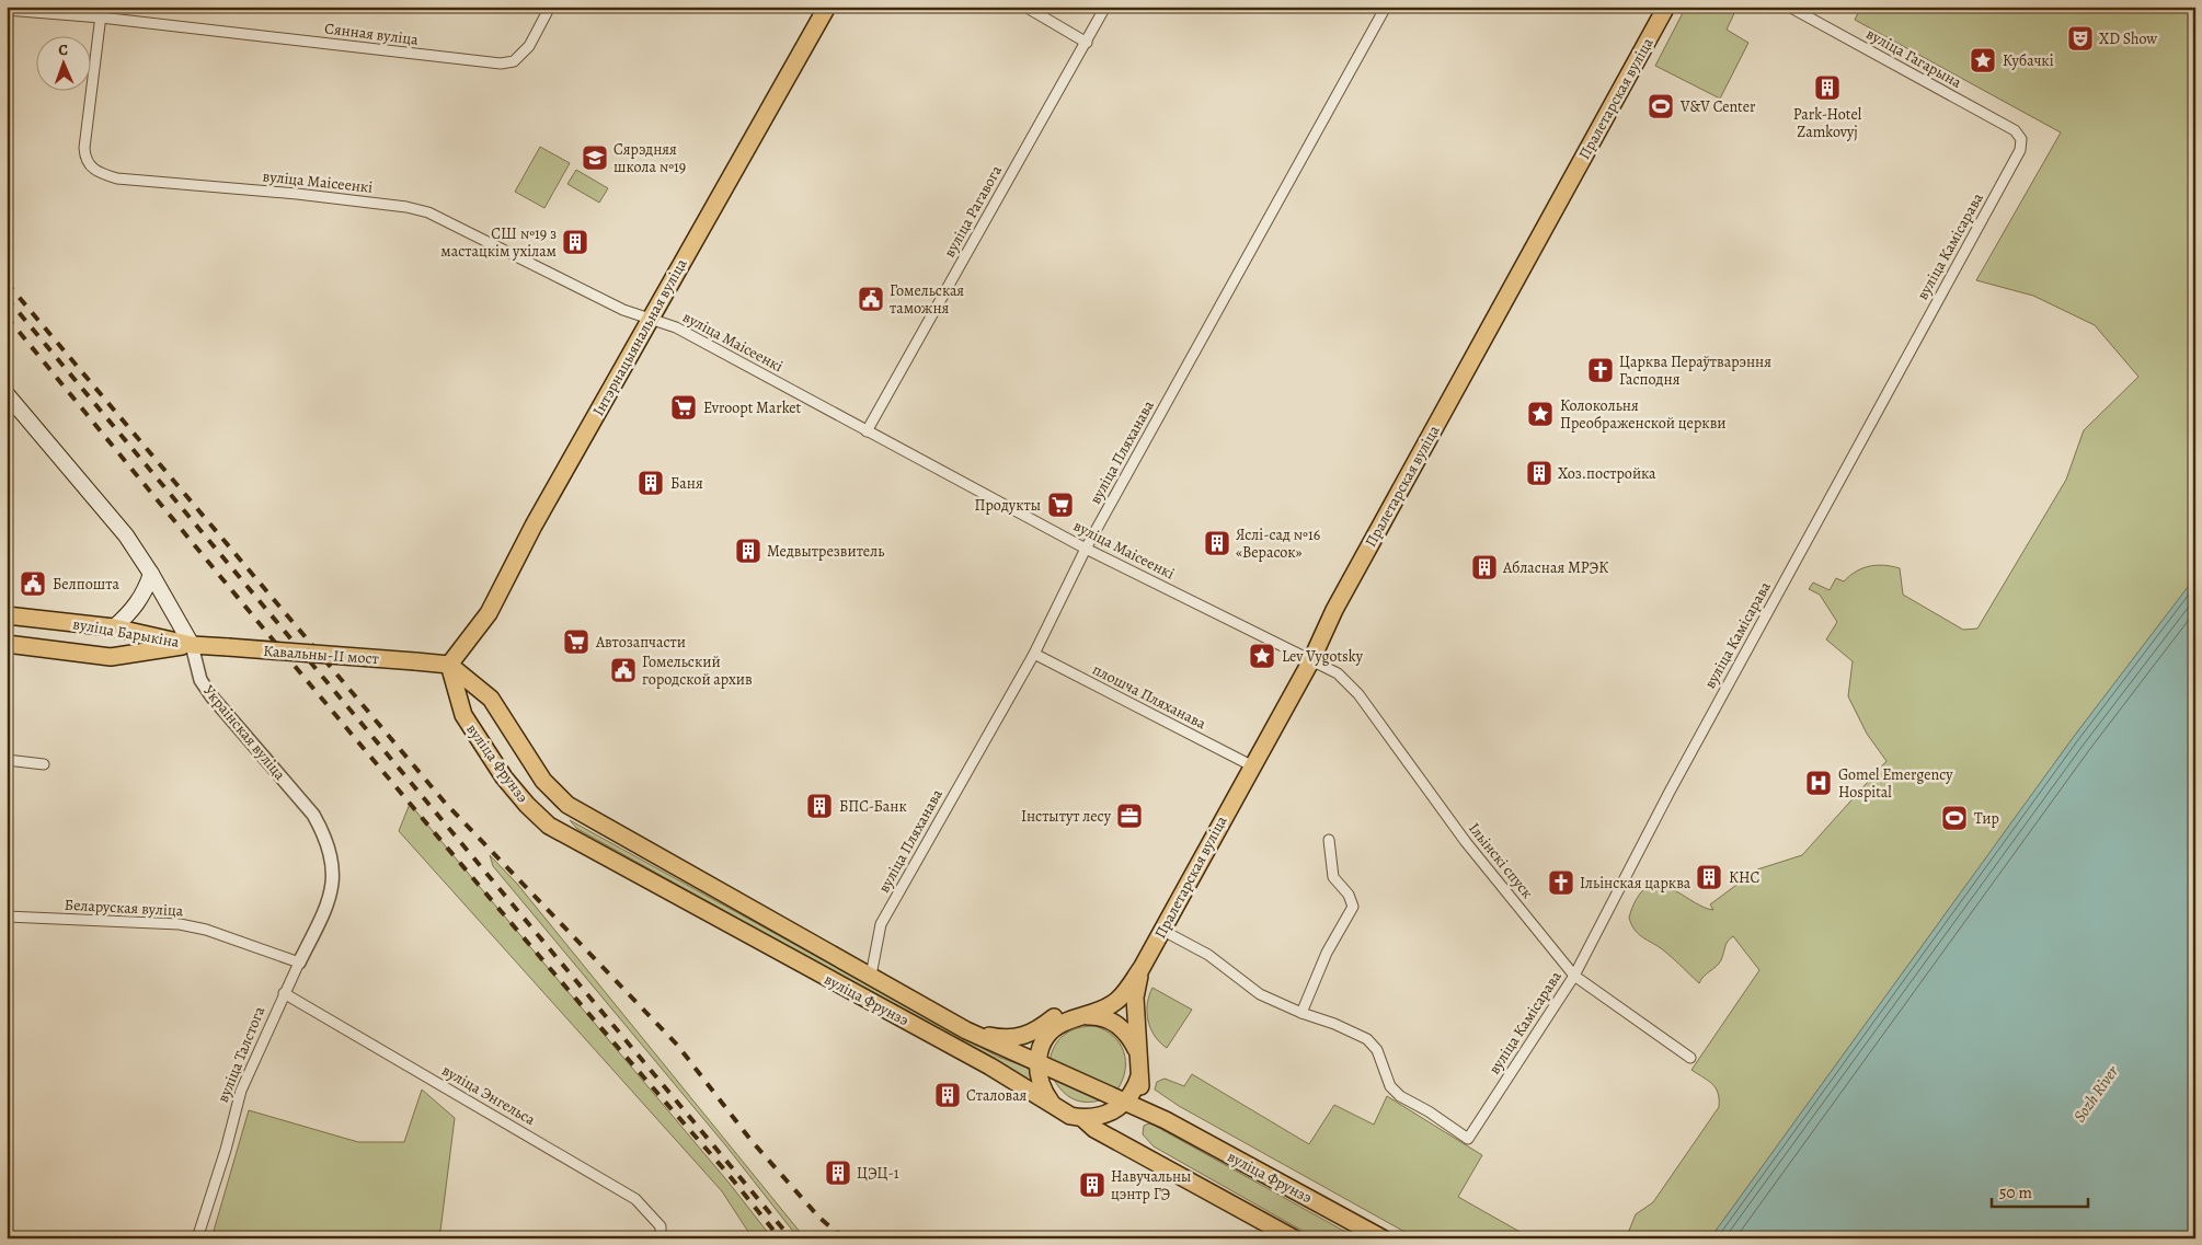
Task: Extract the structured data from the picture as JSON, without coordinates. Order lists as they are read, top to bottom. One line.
{"streets":{"main road":["Пралетарская вуліца","Інтэрнацыянальная вуліца","вуліца Барыкіна","Кавальны-II мост","Украінская вуліца","вуліца Фрунзэ"],"street":["Сянная вуліца","вуліца Гагарына","вуліца Маісеенкі","вуліца Рагавога","вуліца Камісарава","вуліца Пляханава","плошча Пляханава","Ільінскі спуск","Беларуская вуліца","вуліца Талстога","вуліца Энгельса"]},"crossings":[["Сянная вуліца","вуліца Маісеенкі"],["вуліца Гагарына","вуліца Камісарава"],["Пралетарская вуліца","вуліца Маісеенкі"],["Пралетарская вуліца","плошча Пляханава"],["Пралетарская вуліца","вуліца Фрунзэ"],["Пралетарская вуліца","Ільінскі спуск"],["вуліца Маісеенкі","вуліца Рагавога"],["вуліца Маісеенкі","Інтэрнацыянальная вуліца"],["вуліца Маісеенкі","вуліца Пляханава"],["вуліца Маісеенкі","Ільінскі спуск"],["вуліца Камісарава","Ільінскі спуск"],["Інтэрнацыянальная вуліца","Кавальны-II мост"],["Інтэрнацыянальная вуліца","вуліца Фрунзэ"],["вуліца Пляханава","плошча Пляханава"],["вуліца Пляханава","вуліца Фрунзэ"],["вуліца Барыкіна","Кавальны-II мост"],["вуліца Барыкіна","Украінская вуліца"],["Кавальны-II мост","Украінская вуліца"],["Кавальны-II мост","вуліца Фрунзэ"],["Украінская вуліца","вуліца Талстога"],["Беларуская вуліца","вуліца Талстога"],["вуліца Талстога","вуліца Энгельса"]],"water":["Sozh River"],"places":{"theatre":["XD Show"],"place":["Кубачкі","Колокольня Преображенской церкви","Lev Vygotsky"],"building":["Park-Hotel Zamkovyj","СШ №19 з мастацкім ухілам","Хоз.постройка","Баня","Яслі-сад №16 «Верасок»","Медвытрезвитель","Абласная МРЭК","БПС-Банк","КНС","Сталовая","ЦЭЦ-1","Навучальны цэнтр ГЭ"],"sports":["V&V Center","Тир"],"school or university":["Сярэдняя школа №19"],"public building":["Гомельская таможня","Белпошта","Гомельский городской архив"],"church":["Царква Пераўтварэння Гасподня","Ільінская царква"],"supermarket":["Evroopt Market","Продукты","Автозапчасти"],"hospital":["Gomel Emergency Hospital"],"office":["Інстытут лесу"]},"scale_bar":"50 m","north":"top"}
